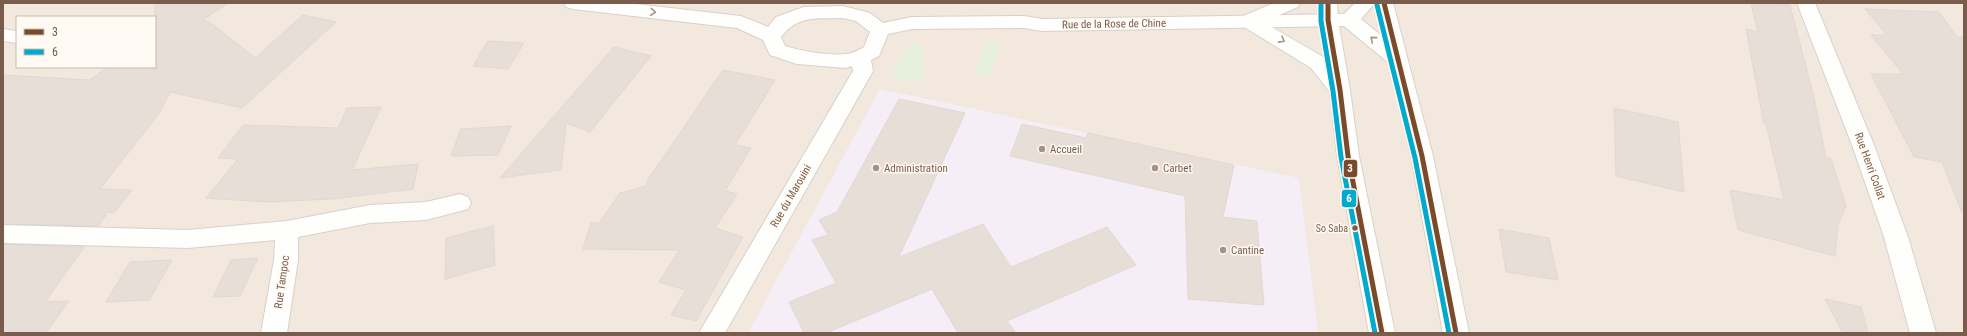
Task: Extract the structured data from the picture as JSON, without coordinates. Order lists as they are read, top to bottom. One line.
{"streets":{"street":["Rue de la Rose de Chine","Rue Henri Collat","Rue du Marouini","Rue Tampoc"]},"places":["Accueil","Administration","Carbet","So Saba","Cantine"],"lines":["transit line 3","transit line 6"],"legend":["3","6"]}
